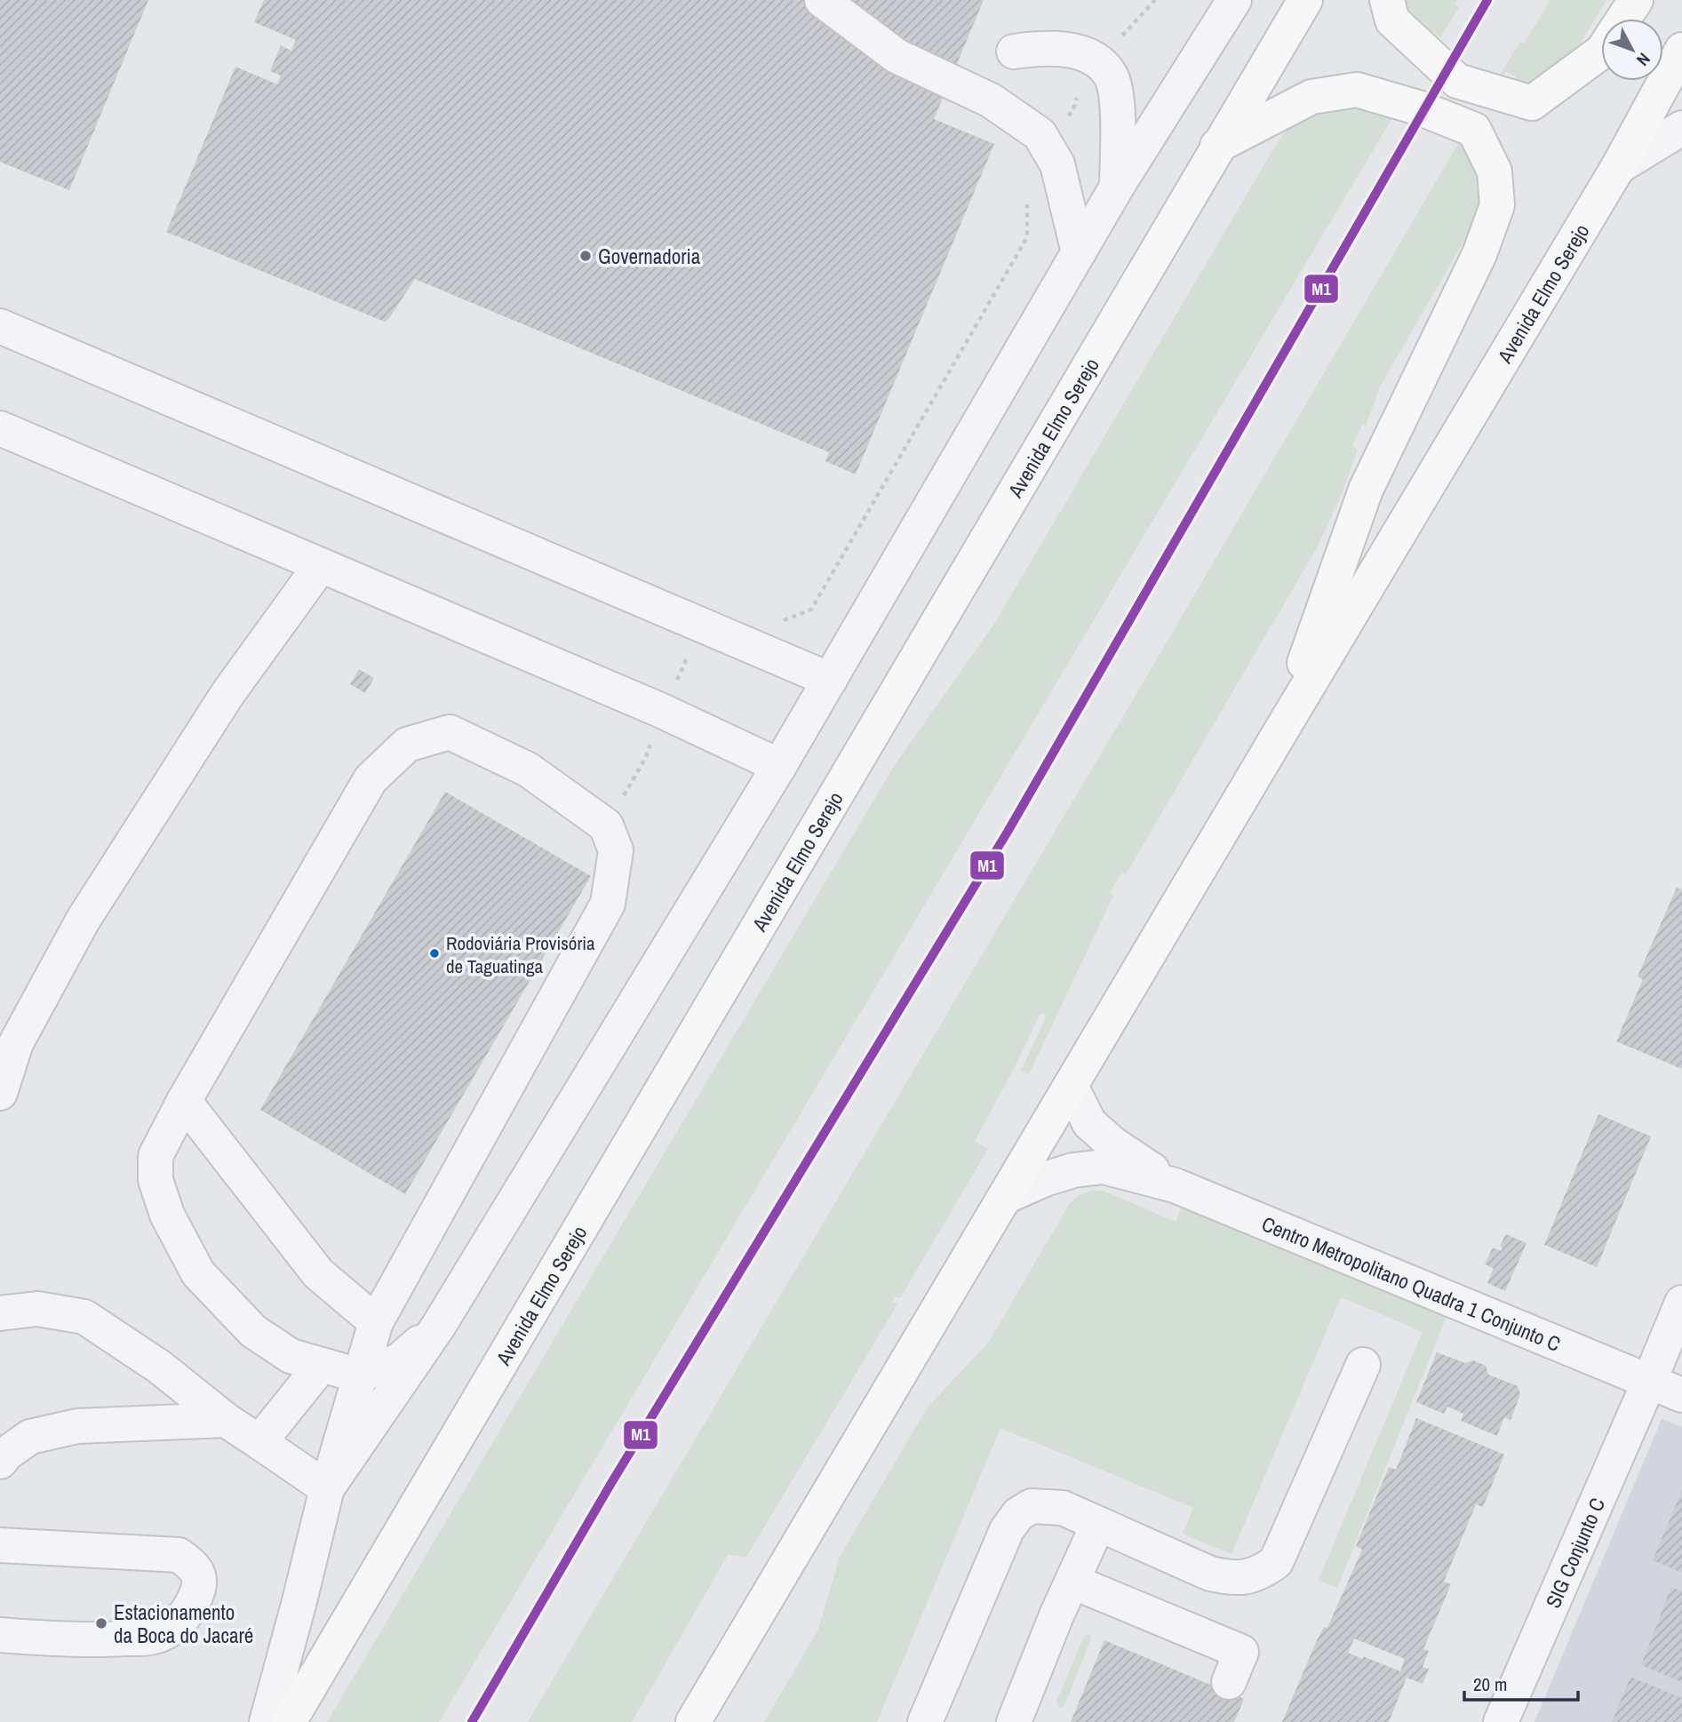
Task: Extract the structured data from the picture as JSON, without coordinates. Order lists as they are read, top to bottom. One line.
{"streets":{"main road":["Avenida Elmo Serejo"],"street":["Centro Metropolitano Quadra 1 Conjunto C","SIG Conjunto C"]},"crossings":[["Centro Metropolitano Quadra 1 Conjunto C","SIG Conjunto C"]],"places":["Governadoria","Rodoviária Provisória de Taguatinga","Estacionamento da Boca do Jacaré"],"lines":["transit line M1"],"scale_bar":"20 m","north":"bottom right"}
